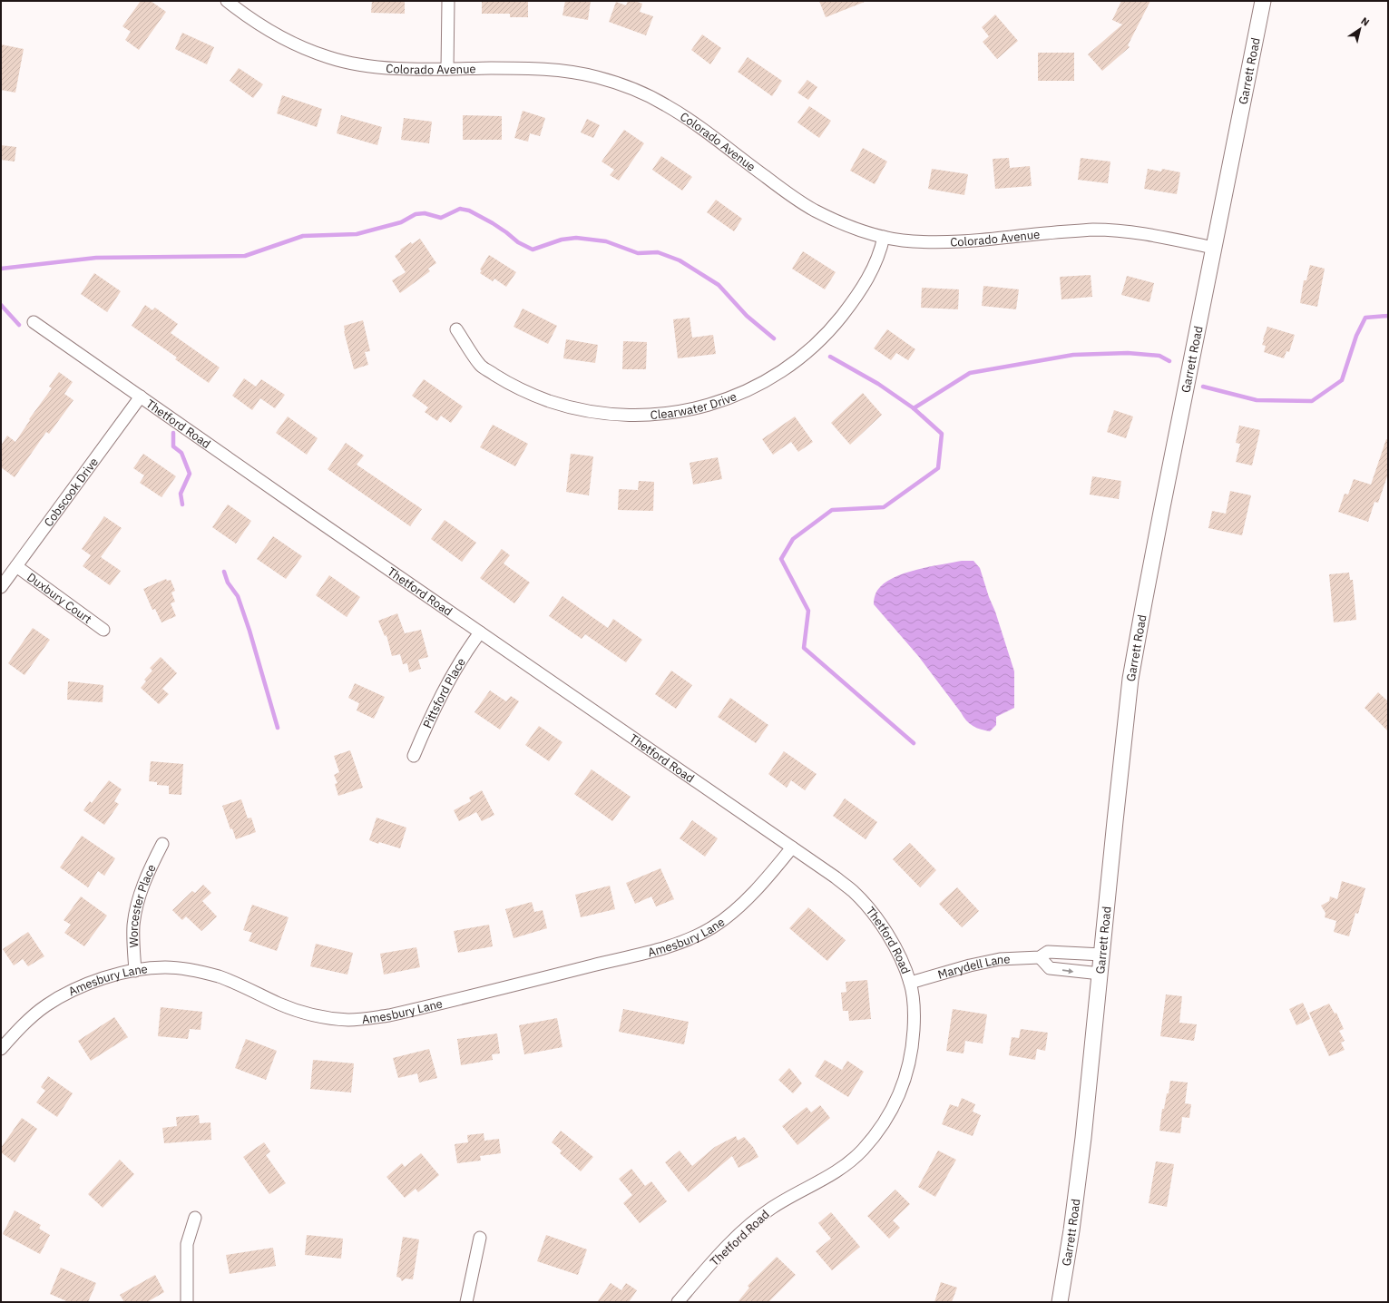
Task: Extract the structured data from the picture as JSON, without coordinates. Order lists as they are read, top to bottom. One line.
{"streets":{"street":["Colorado Avenue","Garrett Road","Clearwater Drive","Thetford Road","Cobscook Drive","Duxbury Court","Pittsford Place","Worcester Place","Amesbury Lane","Marydell Lane"]},"crossings":[["Colorado Avenue","Garrett Road"],["Colorado Avenue","Clearwater Drive"],["Garrett Road","Marydell Lane"],["Thetford Road","Cobscook Drive"],["Thetford Road","Pittsford Place"],["Thetford Road","Amesbury Lane"],["Thetford Road","Marydell Lane"],["Cobscook Drive","Duxbury Court"],["Worcester Place","Amesbury Lane"]],"north":"top right"}
